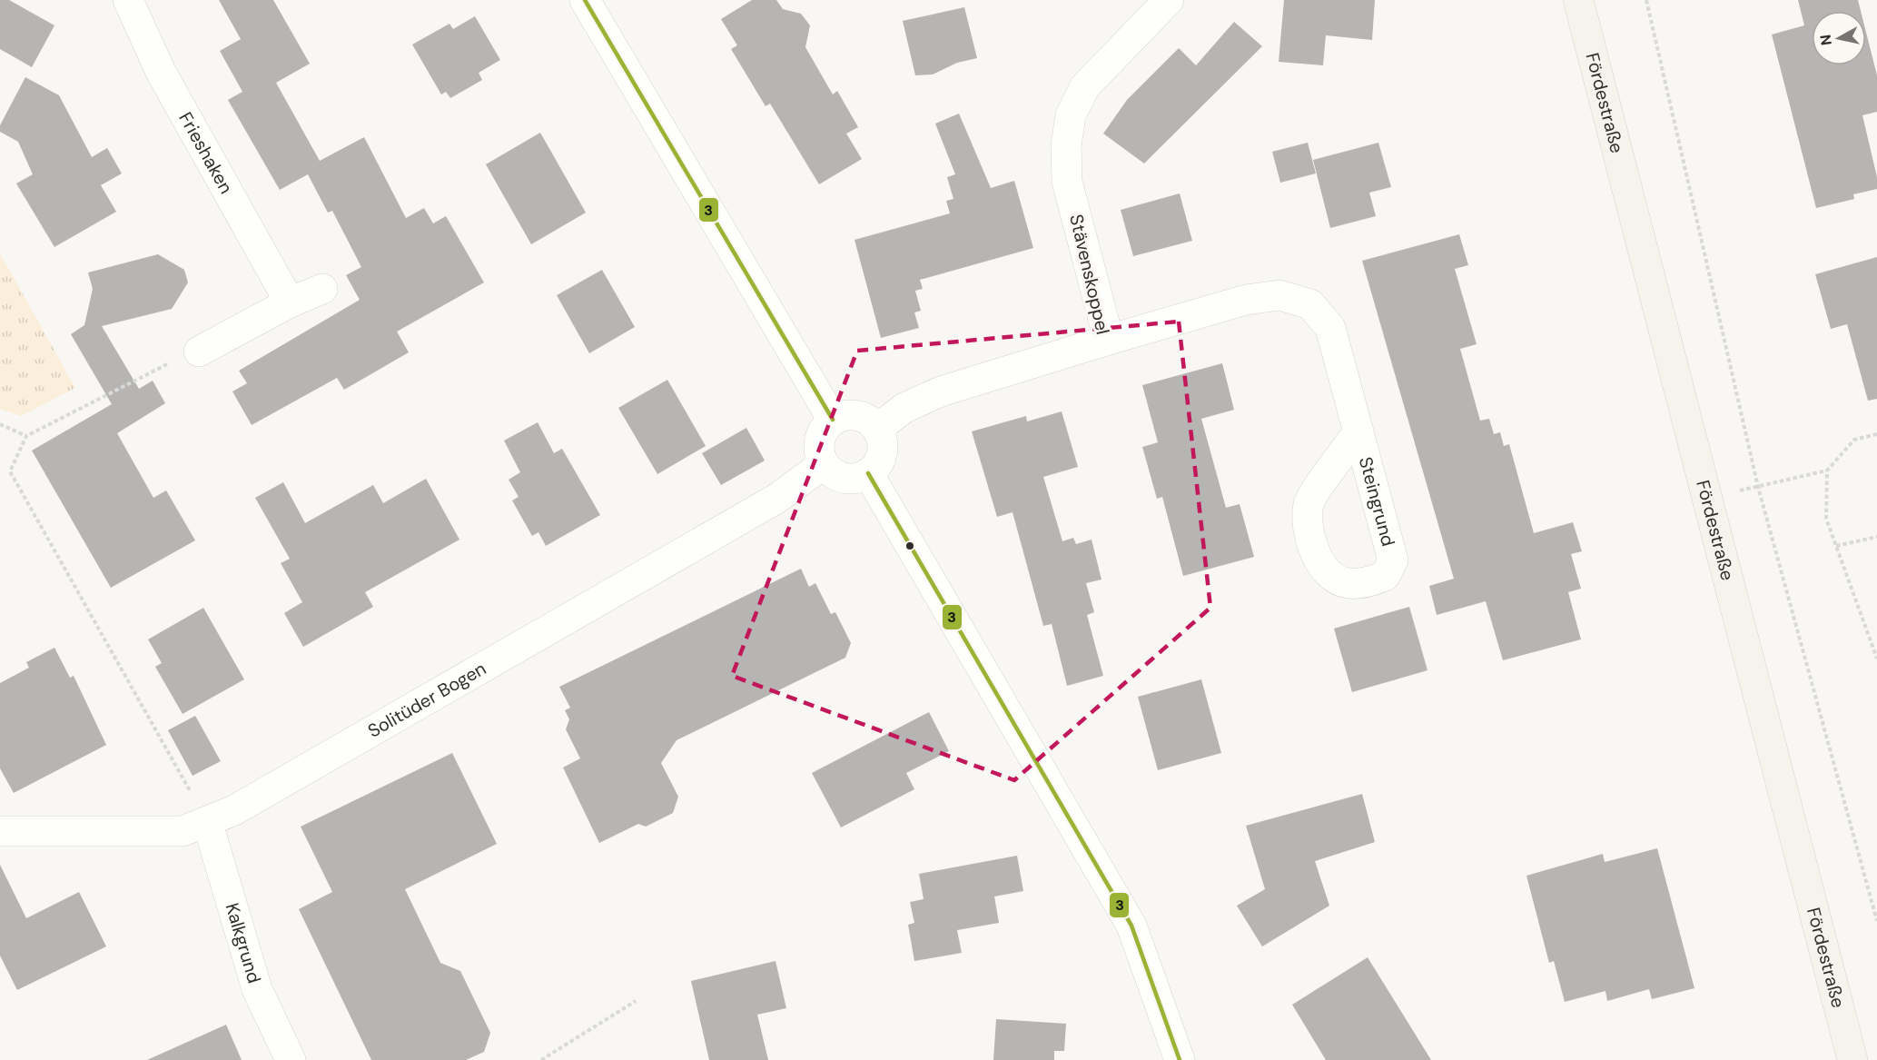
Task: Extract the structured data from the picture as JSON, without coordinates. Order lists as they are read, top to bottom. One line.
{"streets":{"main road":["Fördestraße"],"street":["Frieshaken","Stävenskoppel","Steingrund","Solitüder Bogen","Kalkgrund"]},"crossings":[["Stävenskoppel","Steingrund"],["Stävenskoppel","Solitüder Bogen"],["Solitüder Bogen","Kalkgrund"]],"lines":["transit line 3"],"north":"left"}
